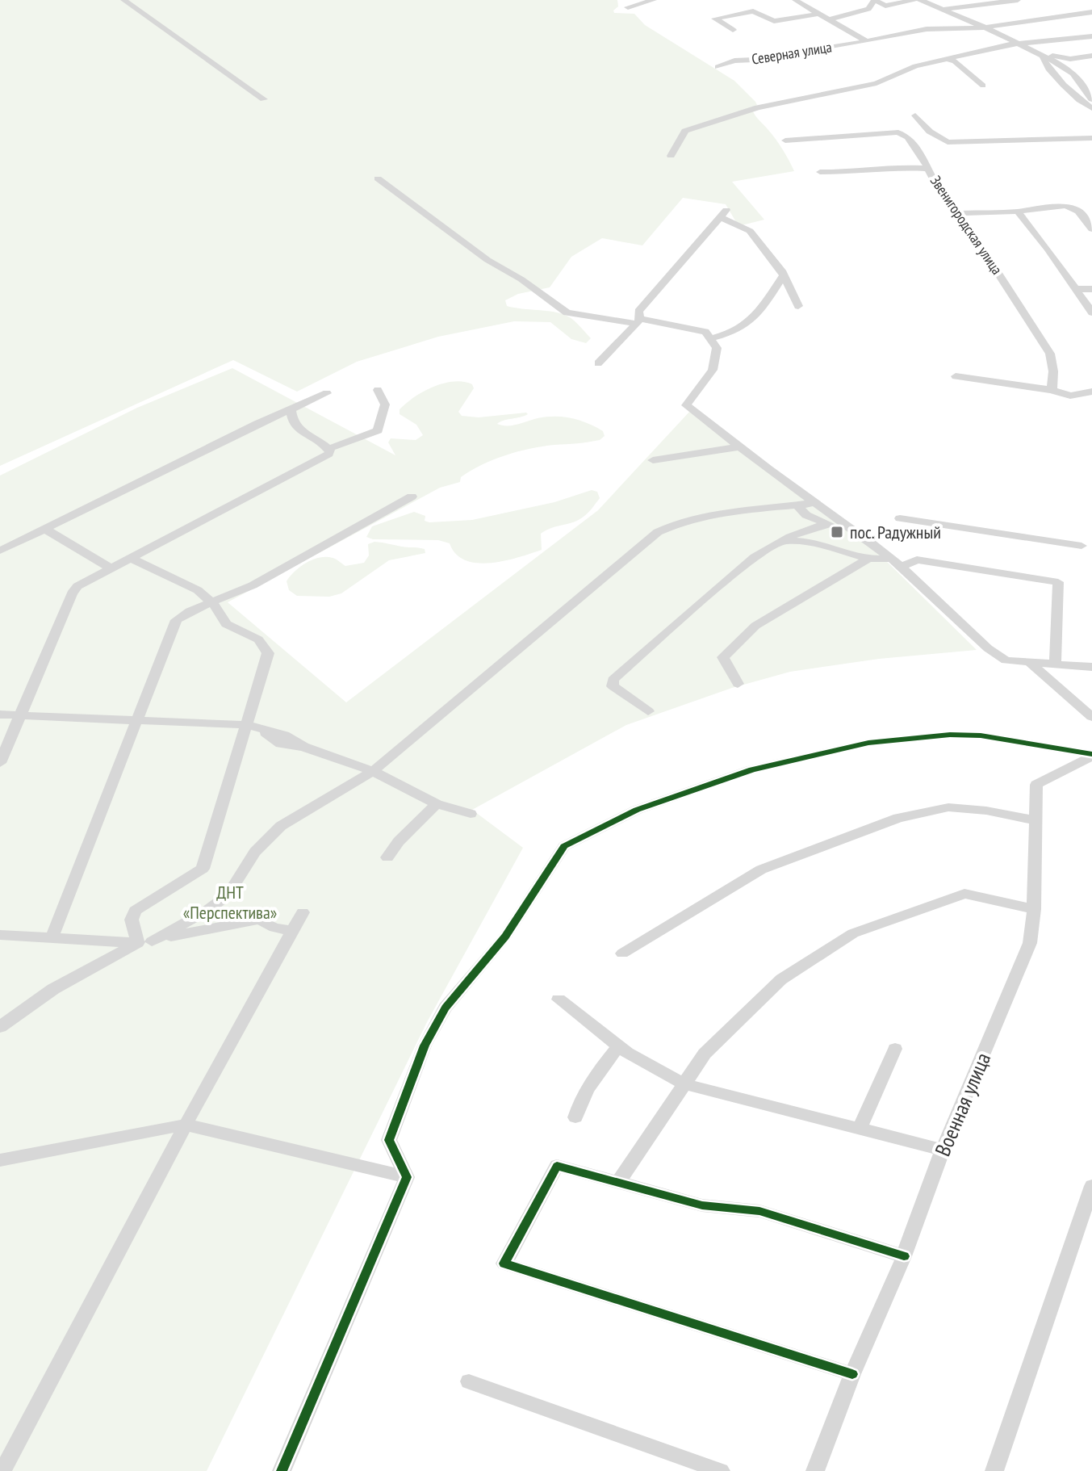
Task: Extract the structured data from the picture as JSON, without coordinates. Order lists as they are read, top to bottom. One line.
{"streets":{"street":["Северная улица","Звенигородская улица","Военная улица"]},"parks":["ДНТ «Перспектива»"],"places":{"transit":["пос. Радужный"]}}
